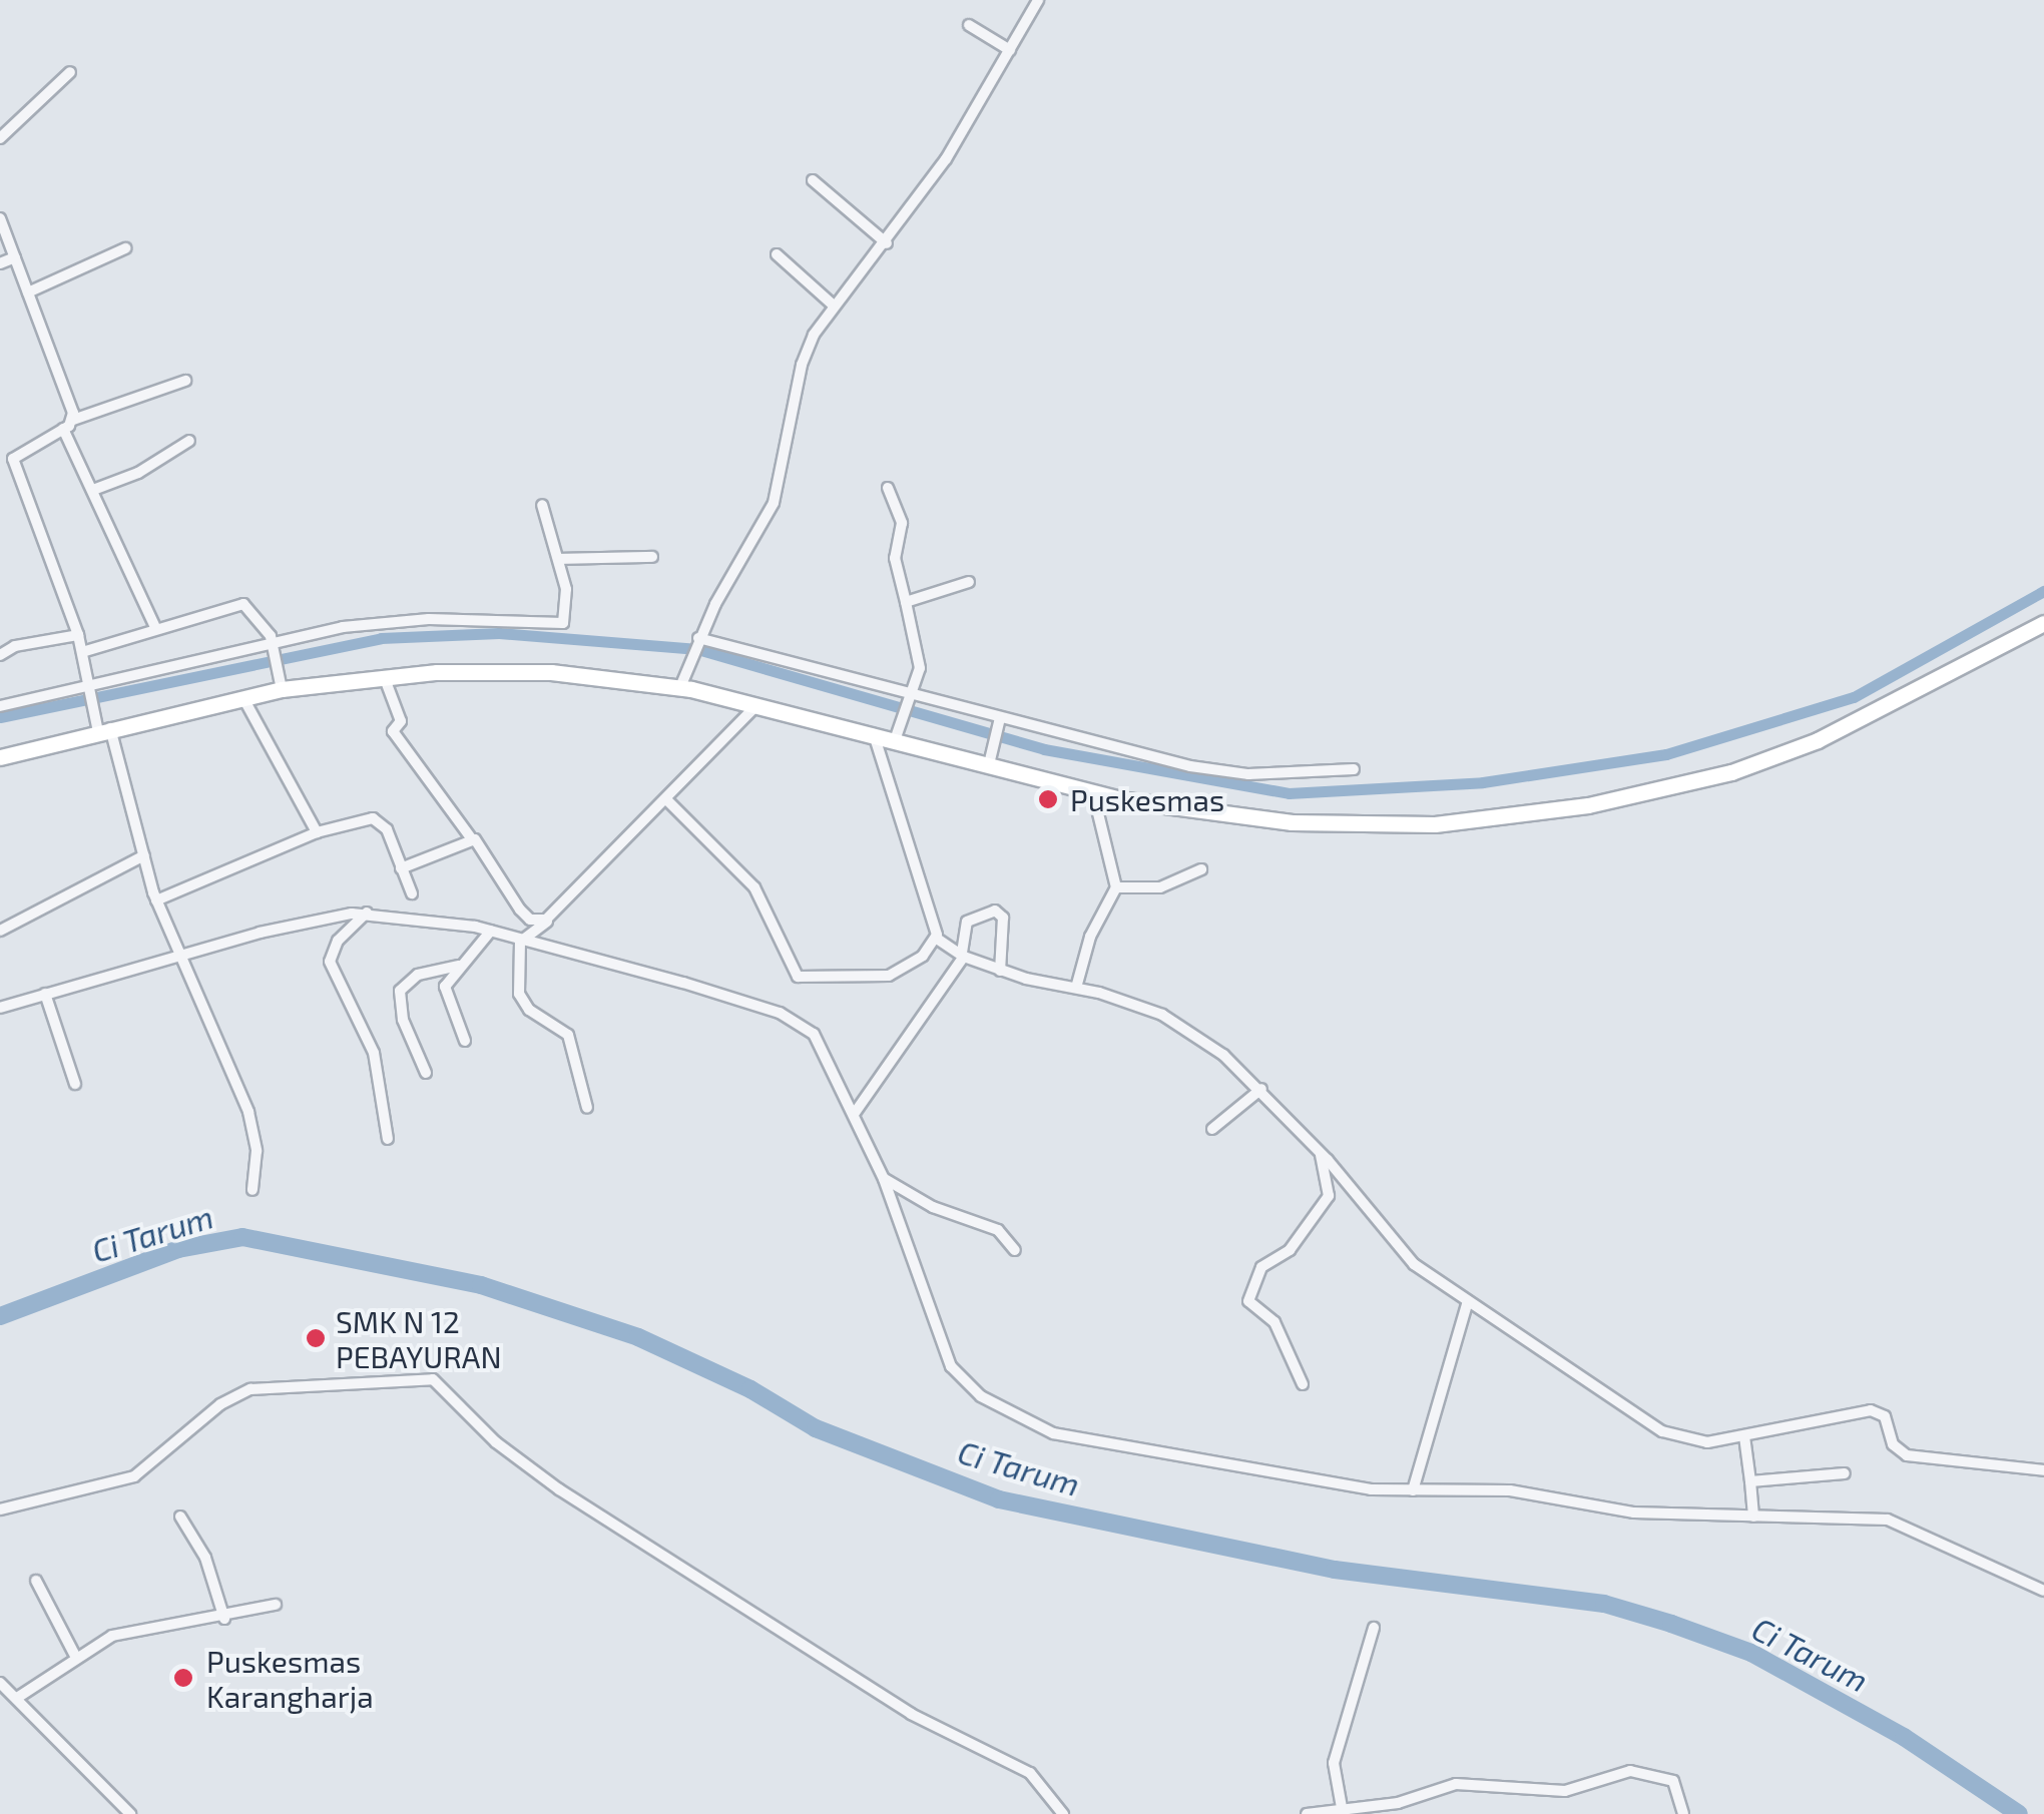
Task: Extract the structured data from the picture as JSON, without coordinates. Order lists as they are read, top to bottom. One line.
{"water":["Ci Tarum"],"places":["Puskesmas","SMK N 12 PEBAYURAN","Puskesmas Karangharja"]}
